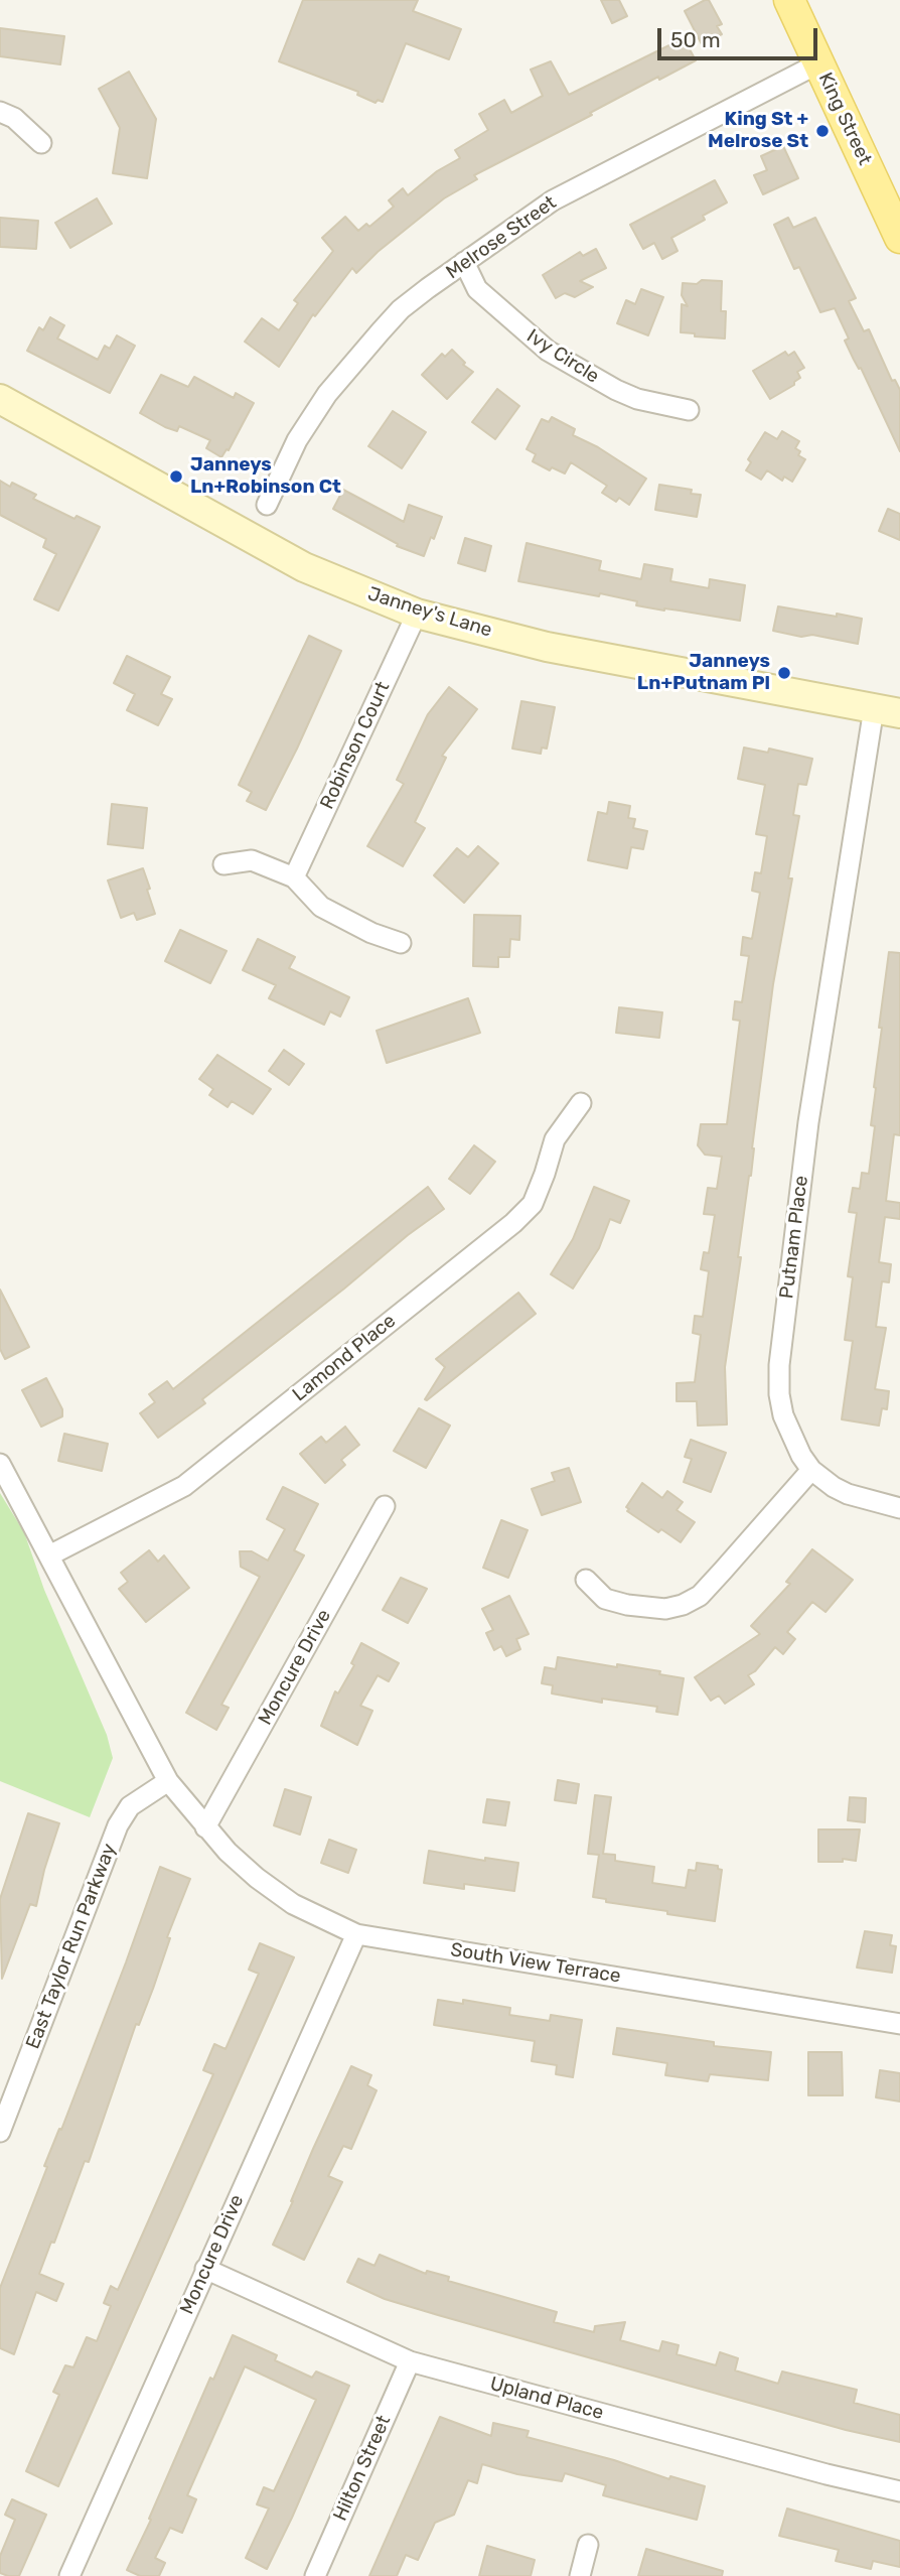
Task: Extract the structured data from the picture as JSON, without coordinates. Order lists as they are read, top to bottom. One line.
{"streets":{"main road":["King Street","Janney's Lane"],"street":["Melrose Street","Ivy Circle","Robinson Court","Putnam Place","Lamond Place","Moncure Drive","East Taylor Run Parkway","South View Terrace","Upland Place","Hilton Street"]},"crossings":[["King Street","Melrose Street"],["Melrose Street","Ivy Circle"],["Janney's Lane","Robinson Court"],["Janney's Lane","Putnam Place"],["Moncure Drive","South View Terrace"],["Moncure Drive","Upland Place"],["Upland Place","Hilton Street"]],"places":["King St + Melrose St","Janneys Ln+Robinson Ct","Janneys Ln+Putnam Pl"],"scale_bar":"50 m"}
